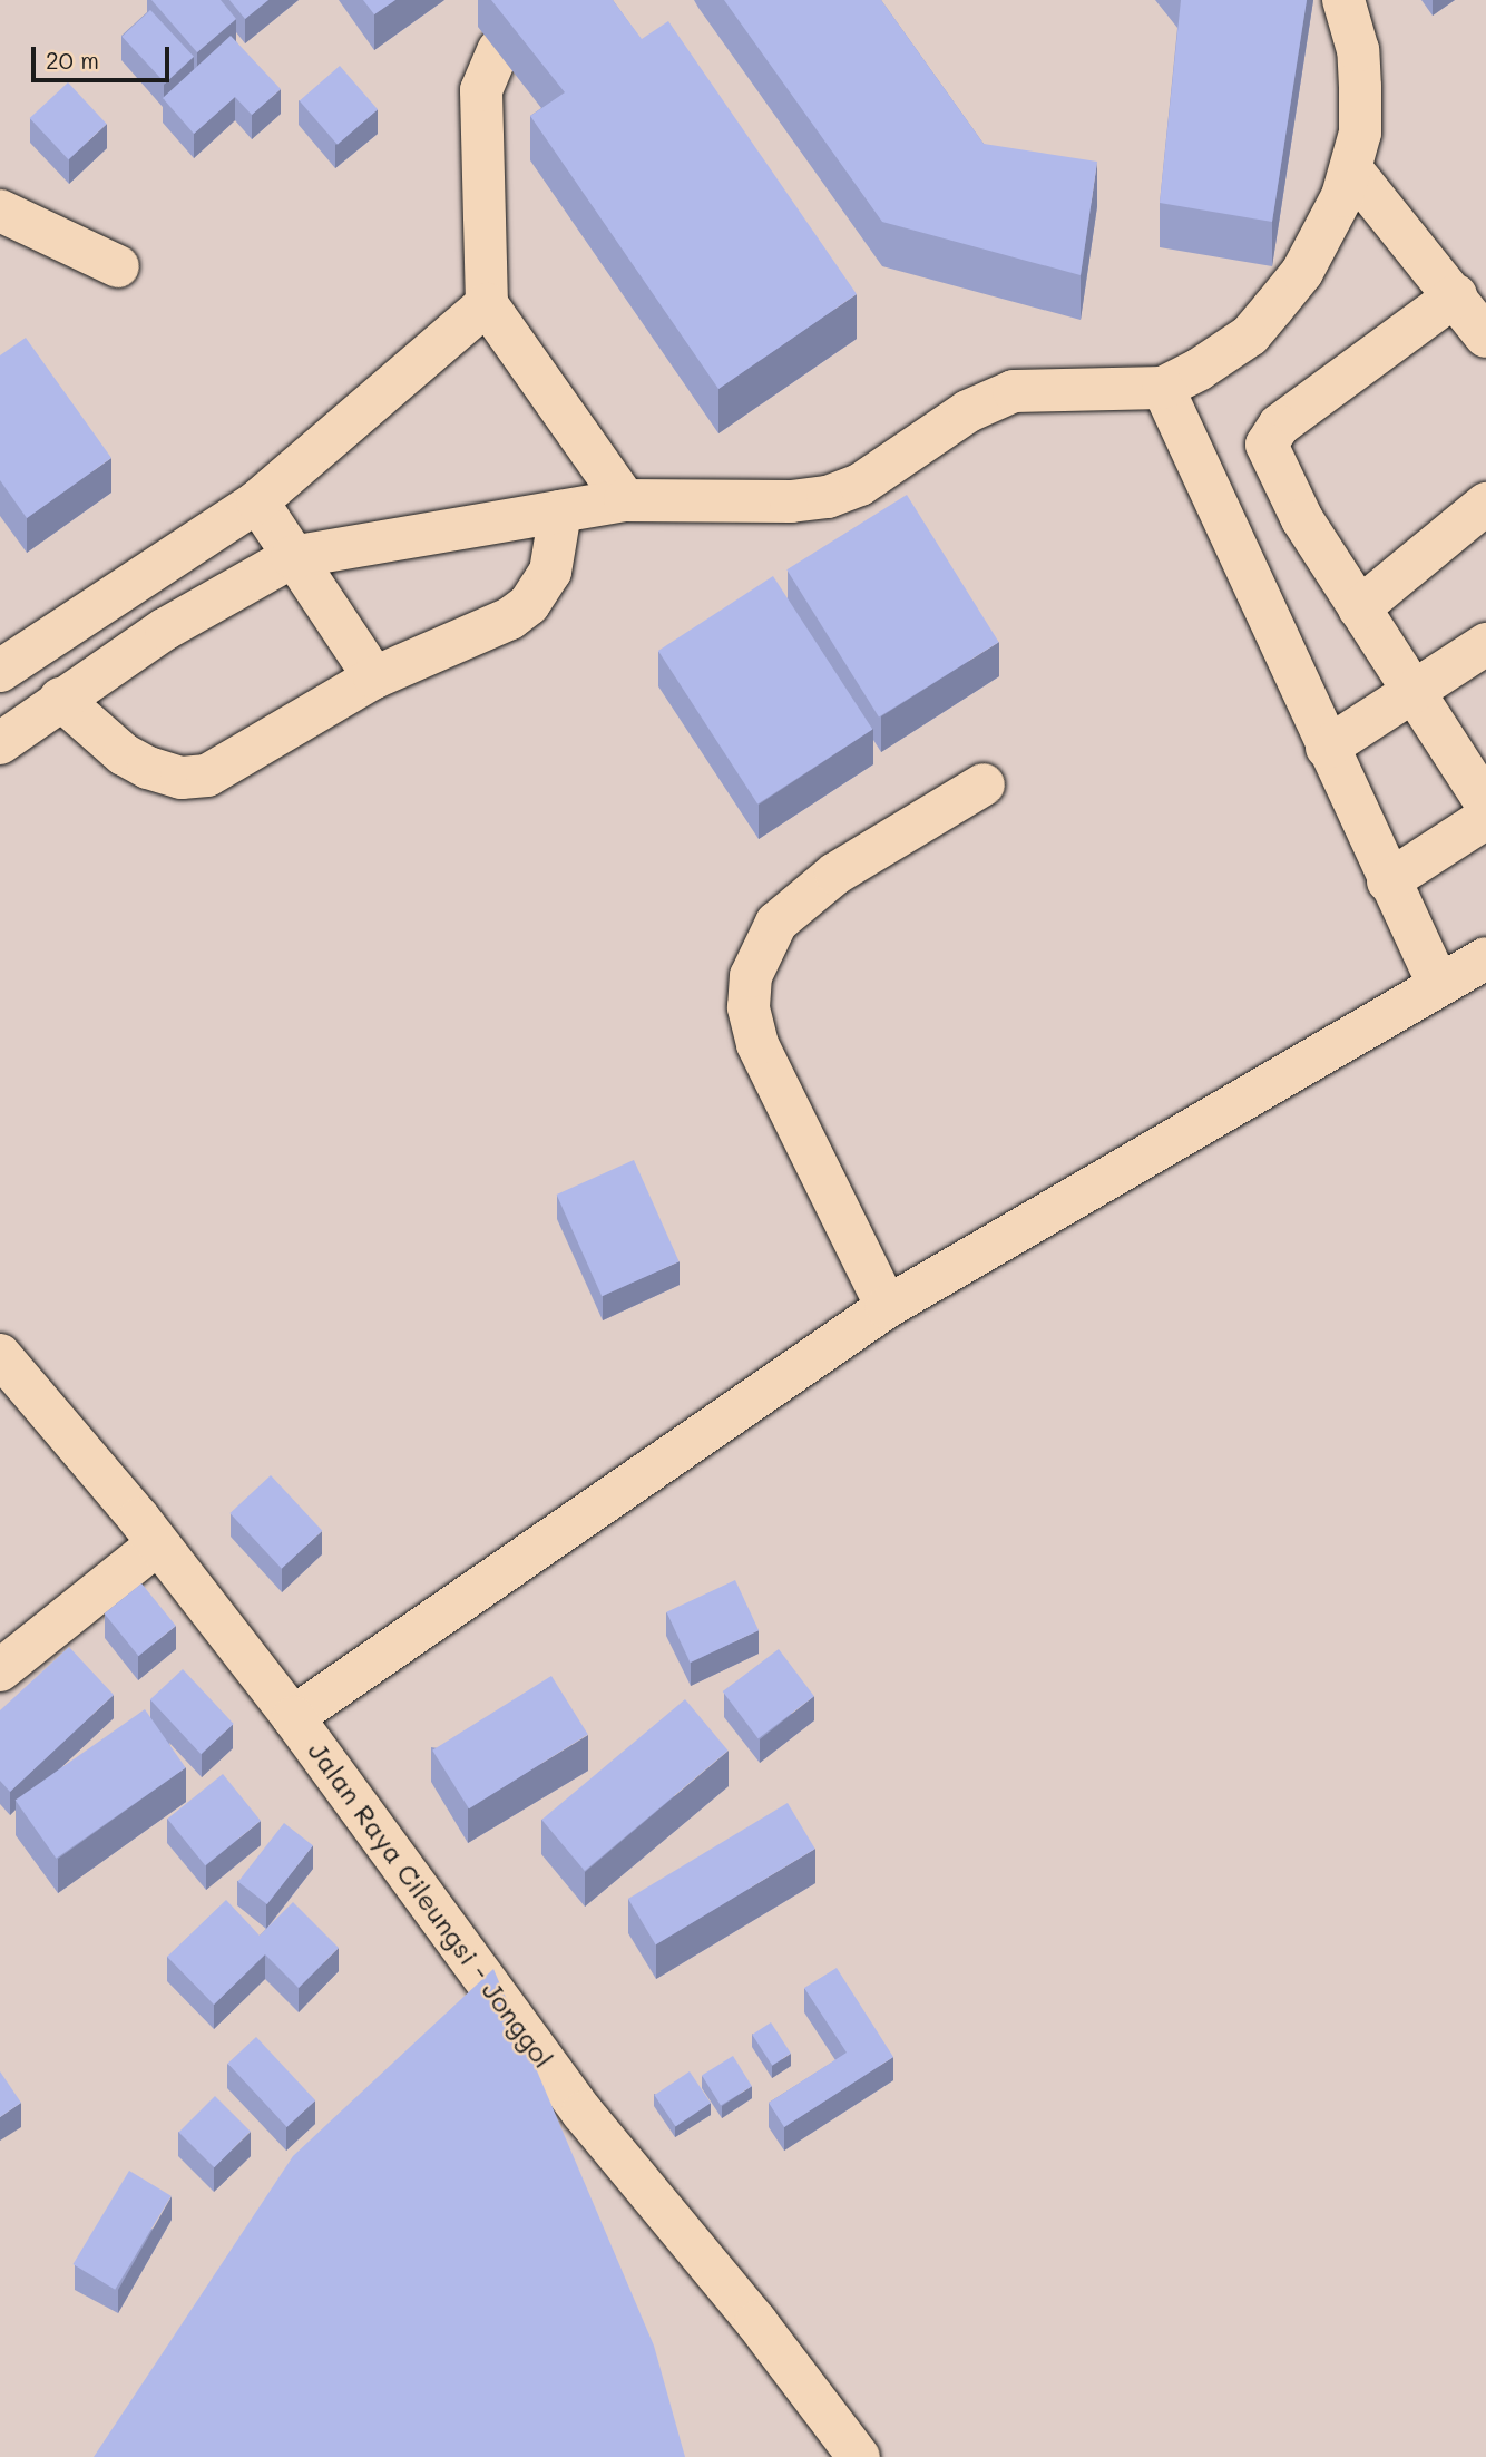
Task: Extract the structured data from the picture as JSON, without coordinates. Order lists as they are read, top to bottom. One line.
{"streets":{"street":["Jalan Raya Cileungsi - Jonggol"]},"scale_bar":"20 m"}
